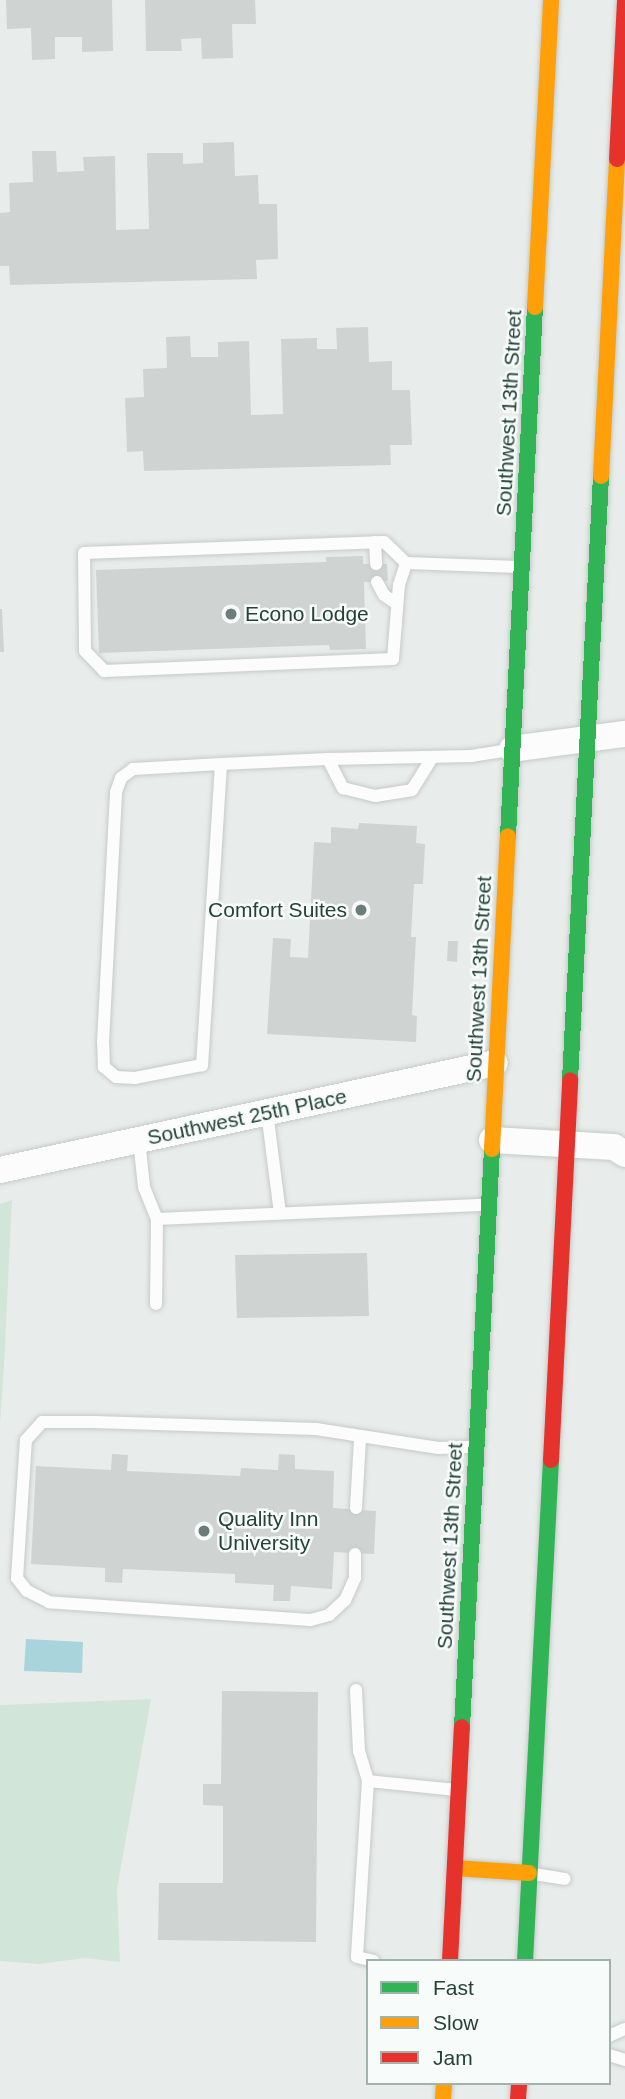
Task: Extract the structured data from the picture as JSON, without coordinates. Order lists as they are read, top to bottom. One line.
{"streets":{"main road":["Southwest 13th Street"],"street":["Southwest 25th Place"]},"crossings":[["Southwest 13th Street","Southwest 25th Place"]],"places":["Econo Lodge","Comfort Suites","Quality Inn University"],"legend":["Fast","Slow","Jam"]}
